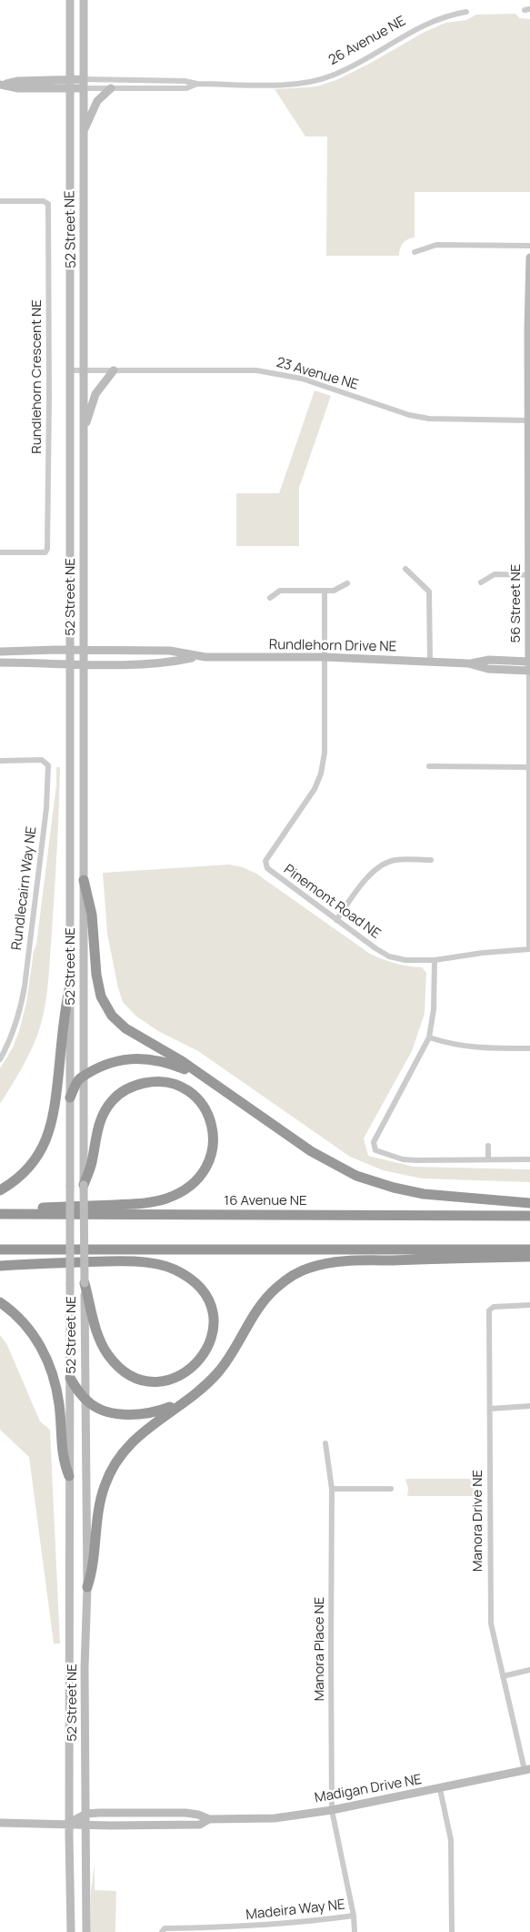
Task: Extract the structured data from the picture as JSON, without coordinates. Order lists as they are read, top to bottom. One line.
{"streets":{"highway":["16 Avenue NE"],"main road":["26 Avenue NE","52 Street NE","56 Street NE","Rundlehorn Drive NE","Madigan Drive NE"],"street":["23 Avenue NE","Rundlehorn Crescent NE","Rundlecairn Way NE","Pinemont Road NE","Manora Drive NE","Manora Place NE","Madeira Way NE"]},"crossings":[["26 Avenue NE","52 Street NE"],["52 Street NE","23 Avenue NE"],["52 Street NE","Rundlehorn Drive NE"],["52 Street NE","Madigan Drive NE"],["23 Avenue NE","56 Street NE"],["56 Street NE","Rundlehorn Drive NE"],["56 Street NE","Pinemont Road NE"],["Rundlehorn Drive NE","Pinemont Road NE"],["Manora Drive NE","Madigan Drive NE"],["Manora Place NE","Madigan Drive NE"],["Manora Place NE","Madeira Way NE"],["Madigan Drive NE","Madeira Way NE"]]}
